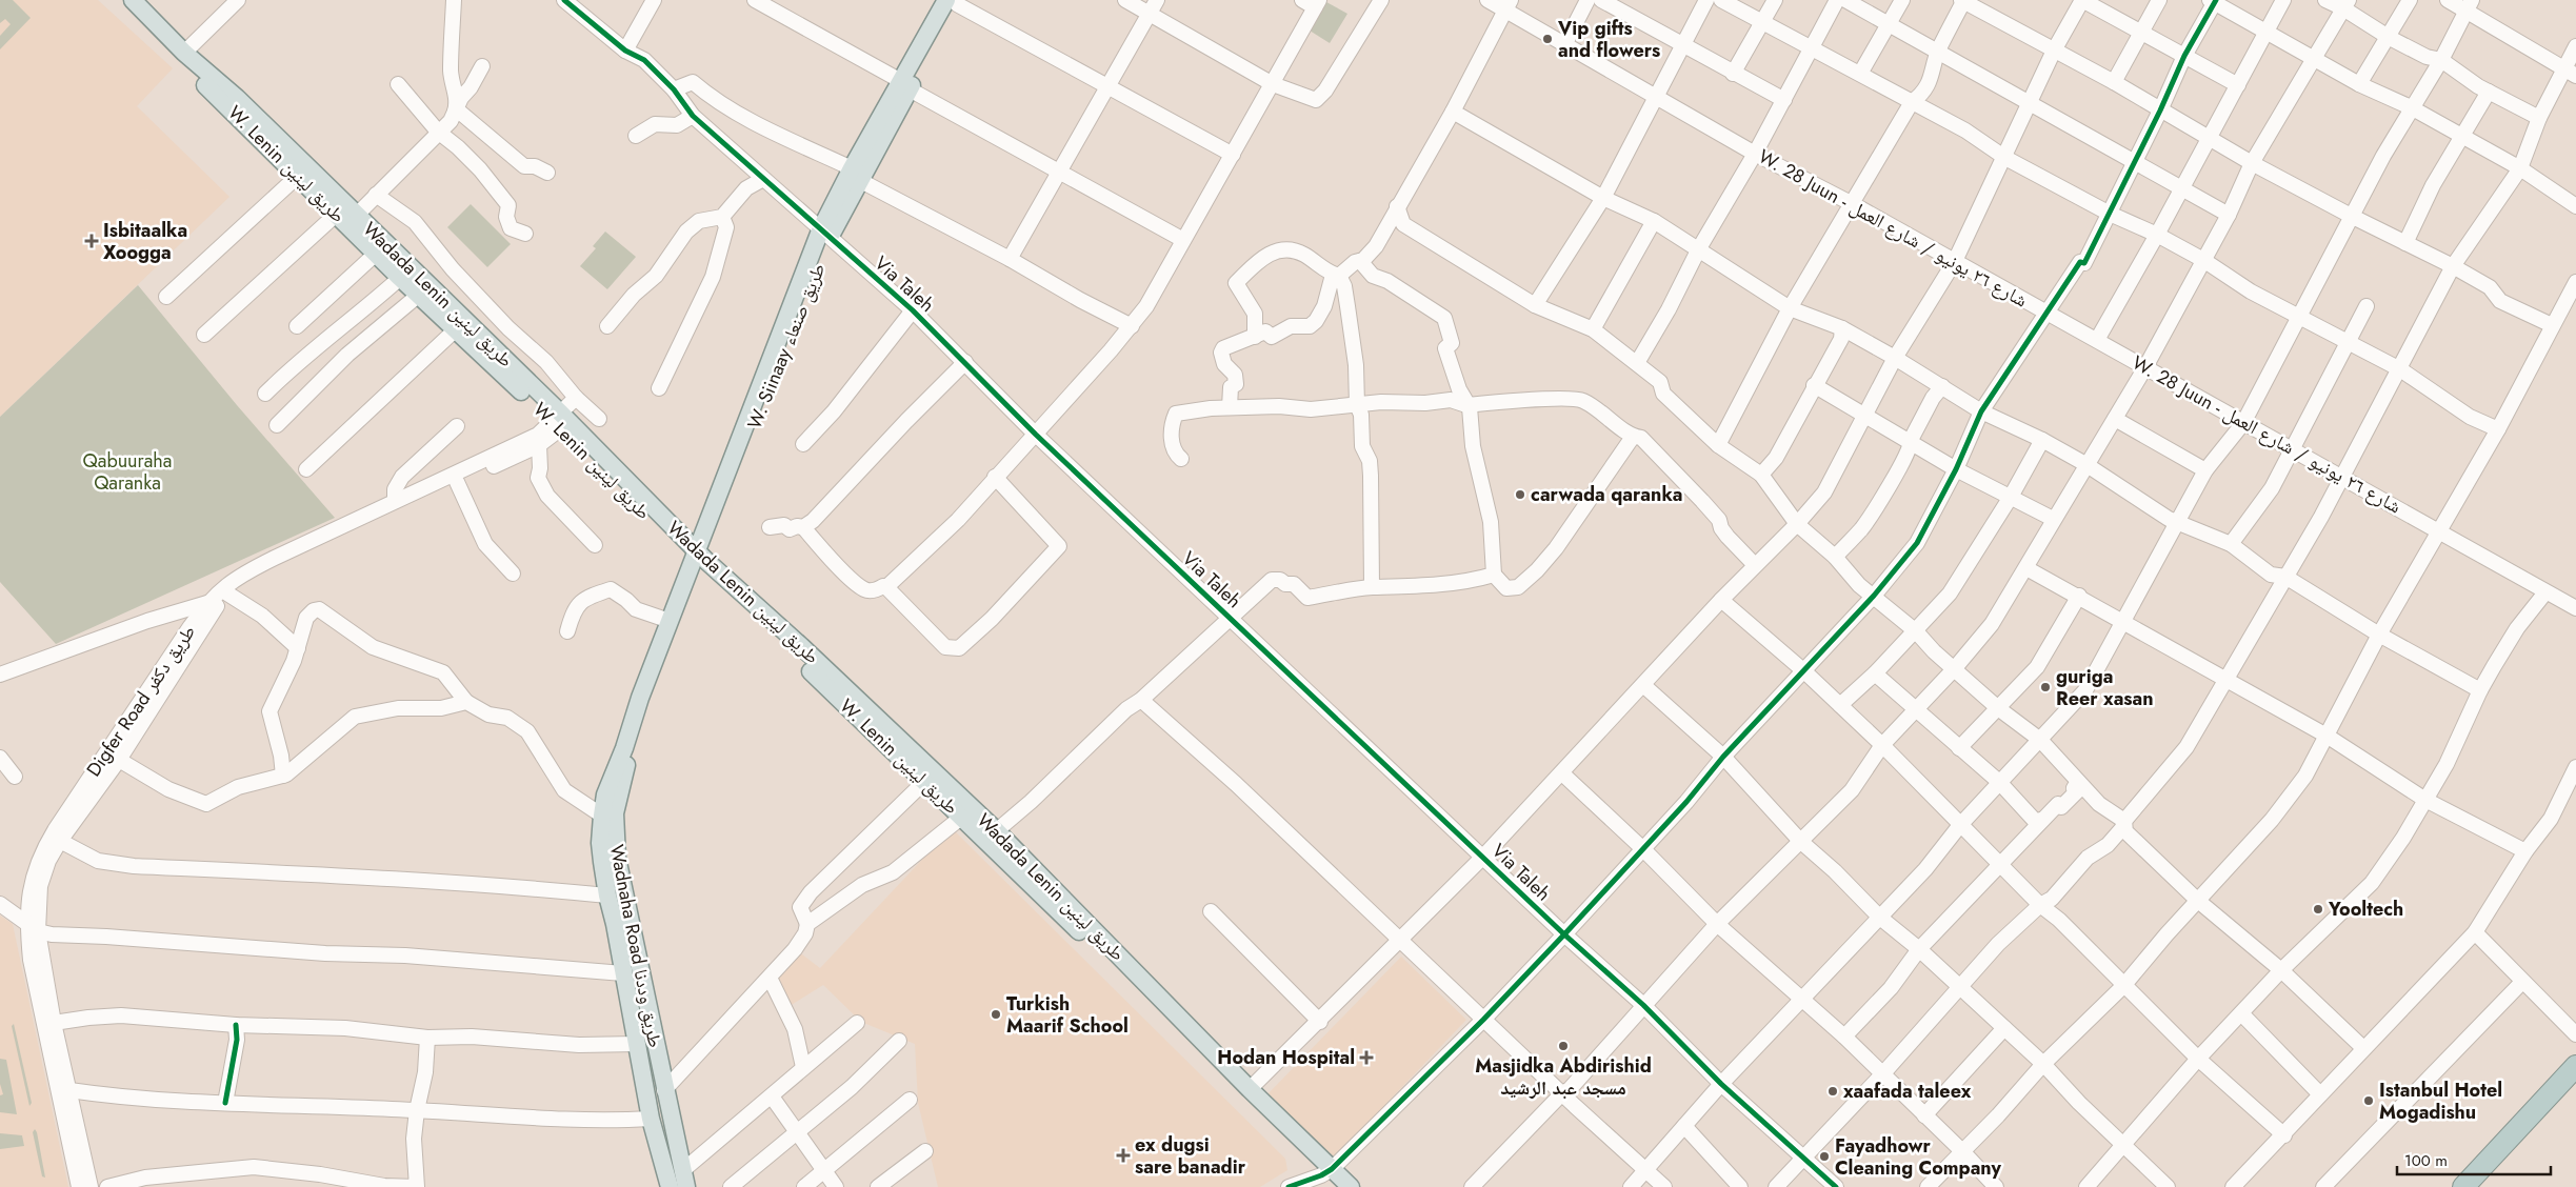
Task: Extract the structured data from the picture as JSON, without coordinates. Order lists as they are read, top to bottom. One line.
{"streets":{"main road":["W. Lenin طريق لينين","Wadada Lenin طريق لينين","W. Siinaay طريق صنعاء","Wadnaha Road طريق وددنا"],"street":["W. 28 Juun - شارع ٢٦ يونيو / شارع العمل","Via Taleh","Digfer Road طريق دكفر"]},"crossings":[["W. Lenin طريق لينين","Wadada Lenin طريق لينين"],["W. Lenin طريق لينين","W. Siinaay طريق صنعاء"],["W. Lenin طريق لينين","Digfer Road طريق دكفر"],["W. Lenin طريق لينين","Wadnaha Road طريق وددنا"],["Via Taleh","W. Siinaay طريق صنعاء"],["Wadada Lenin طريق لينين","W. Siinaay طريق صنعاء"],["Wadada Lenin طريق لينين","Digfer Road طريق دكفر"],["Wadada Lenin طريق لينين","Wadnaha Road طريق وددنا"],["W. Siinaay طريق صنعاء","Wadnaha Road طريق وددنا"]],"parks":["Qabuuraha Qaranka"],"places":{"other":["Vip gifts and flowers","carwada qaranka","guriga Reer xasan","Yooltech","Turkish Maarif School","Masjidka Abdirishid مسجد عبد الرشيد","xaafada taleex","Istanbul Hotel Mogadishu","Fayadhowr Cleaning Company"],"health":["Isbitaalka Xoogga","Hodan Hospital","ex dugsi sare banadir"]},"scale_bar":"100 m"}
